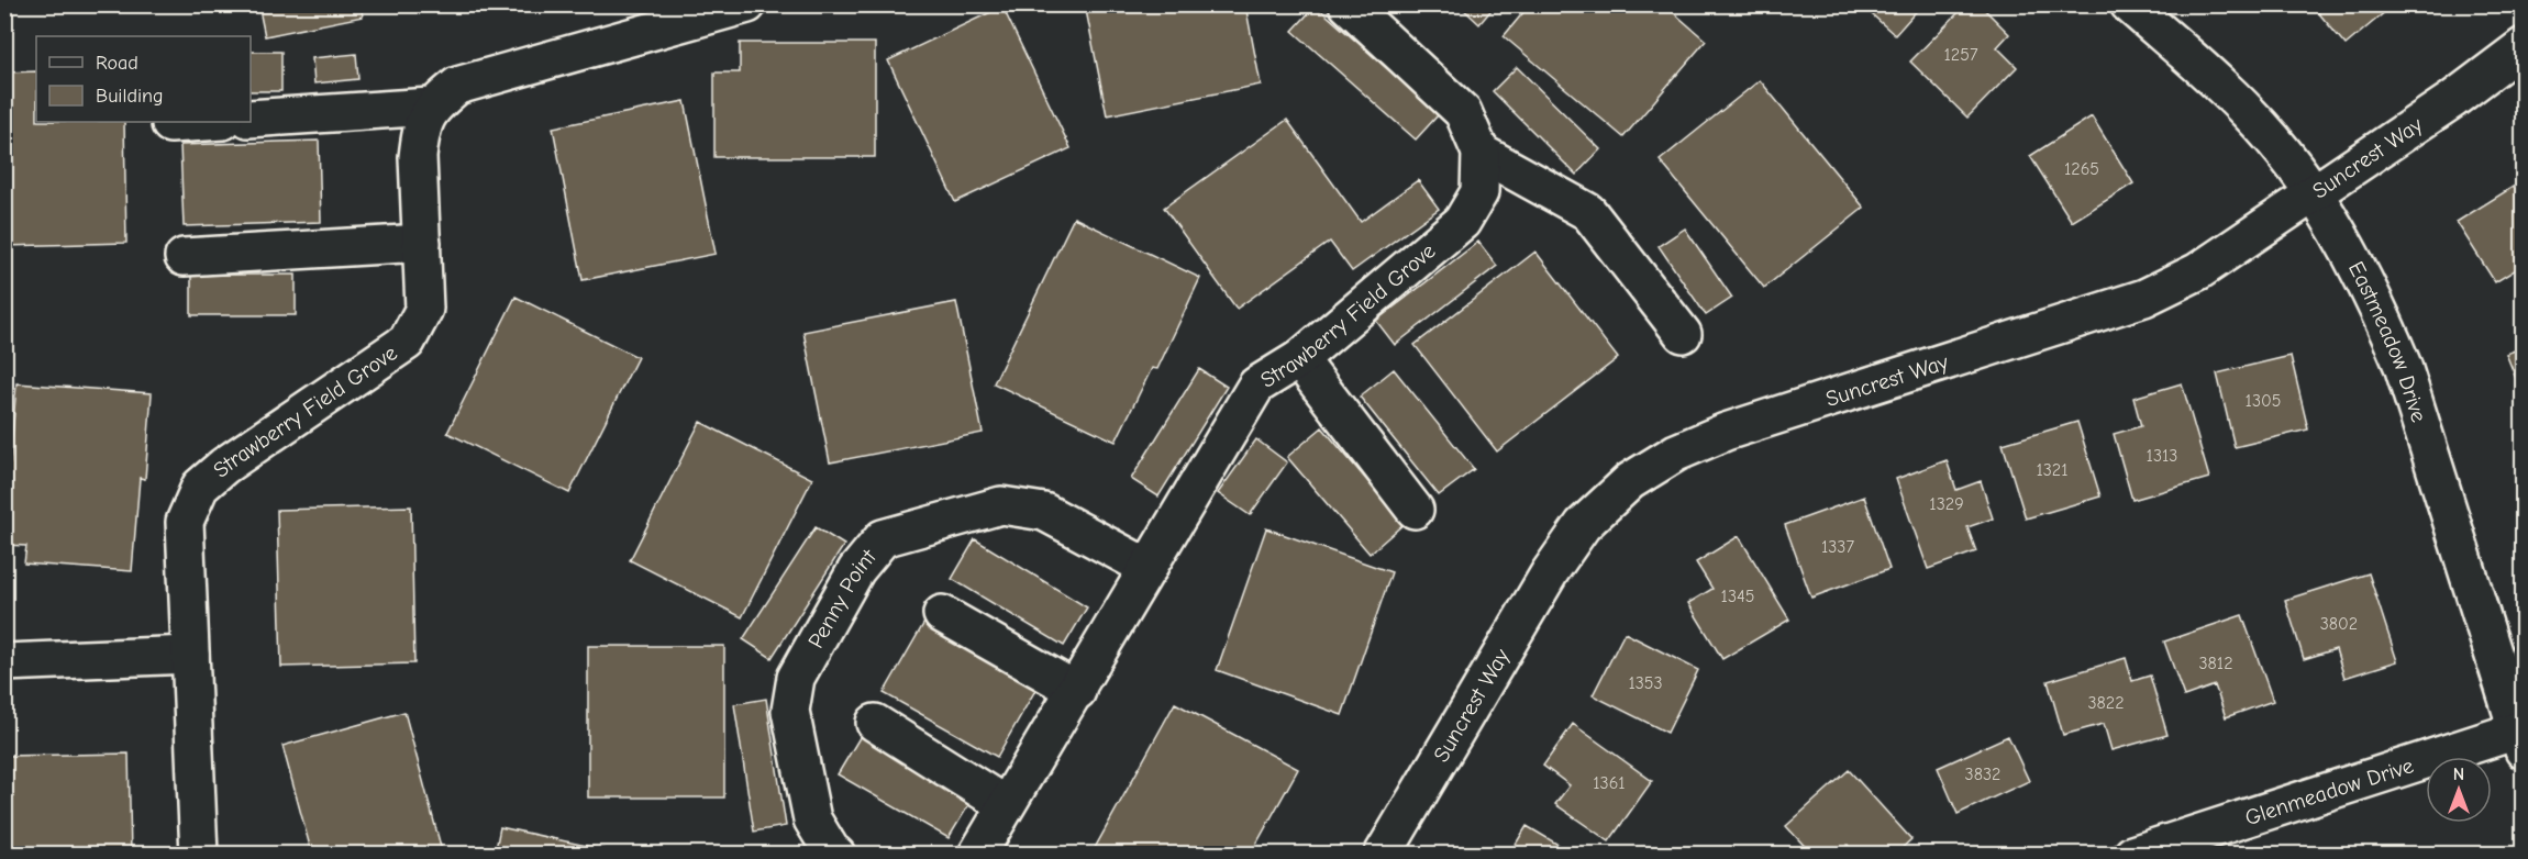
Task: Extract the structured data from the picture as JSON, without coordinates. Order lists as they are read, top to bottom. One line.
{"streets":{"street":["Suncrest Way","Strawberry Field Grove","Eastmeadow Drive","Penny Point","Glenmeadow Drive"]},"crossings":[["Suncrest Way","Eastmeadow Drive"],["Strawberry Field Grove","Penny Point"],["Eastmeadow Drive","Glenmeadow Drive"]],"house_numbers":["1257","1265","1305","1313","1321","1329","1337","1345","3802","3812","1353","3822","3832","1361"],"legend":["Road","Building"],"north":"top"}
